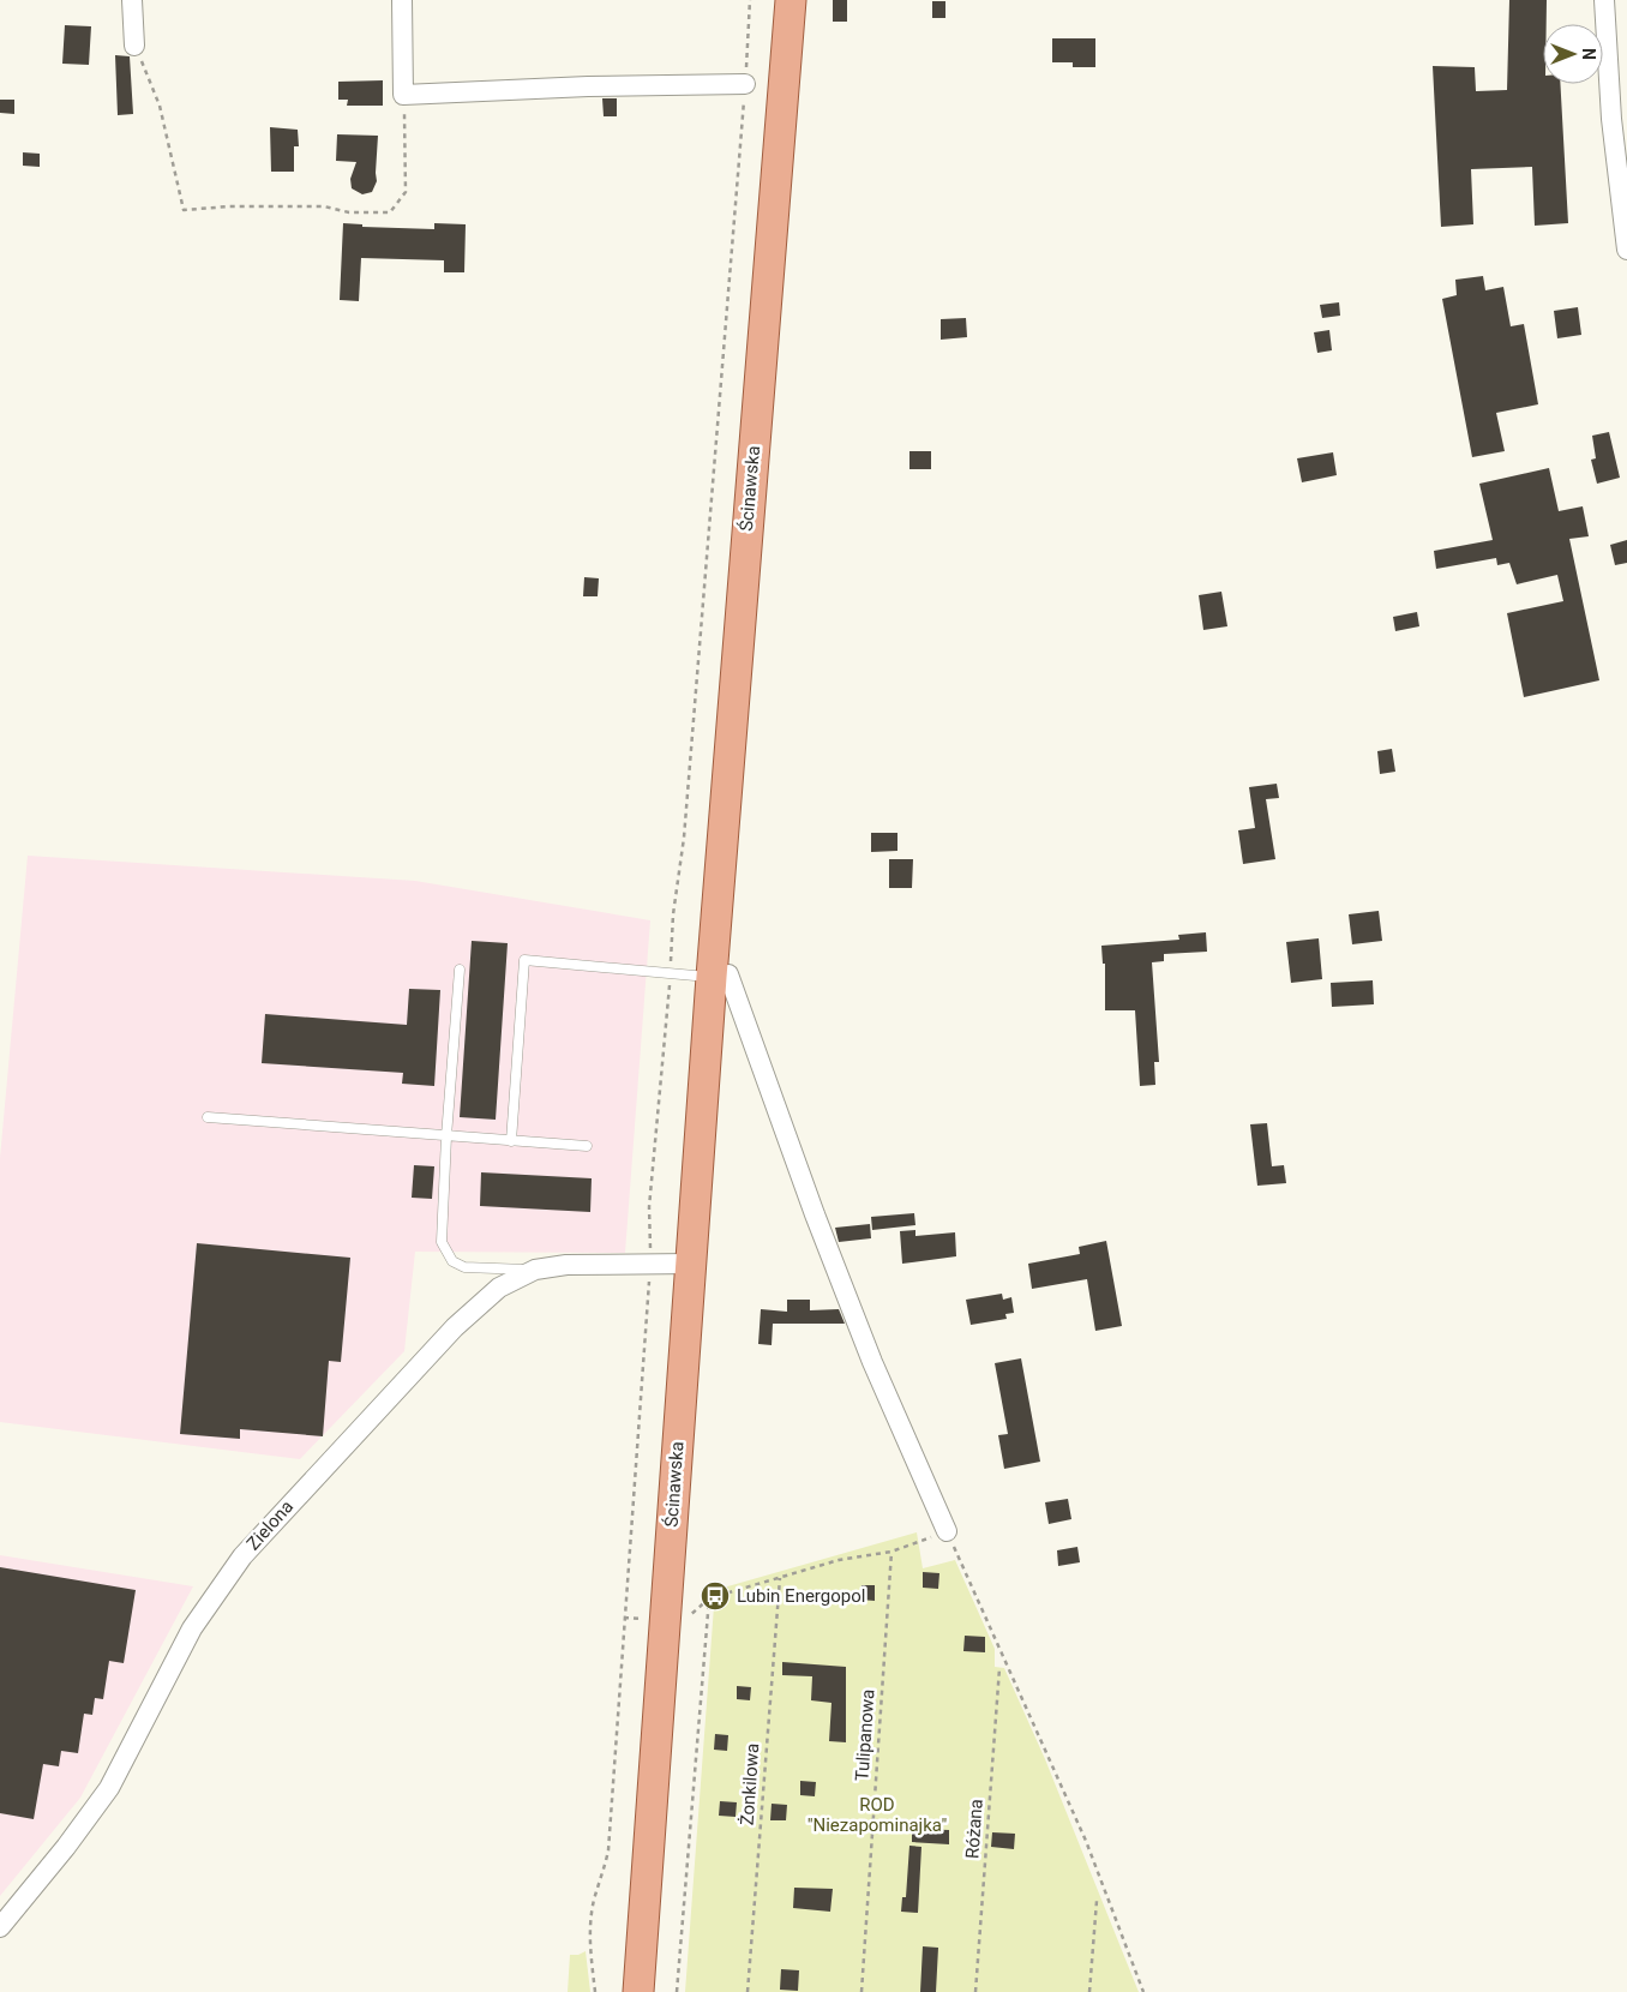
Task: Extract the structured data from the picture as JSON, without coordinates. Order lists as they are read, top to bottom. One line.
{"streets":{"main road":["Ścinawska"],"street":["Zielona"],"path":["Tulipanowa","Żonkilowa","Różana"]},"crossings":[["Ścinawska","Zielona"]],"parks":["ROD \"Niezapominajka\""],"places":{"bus stop":["Lubin Energopol"]},"north":"right"}
